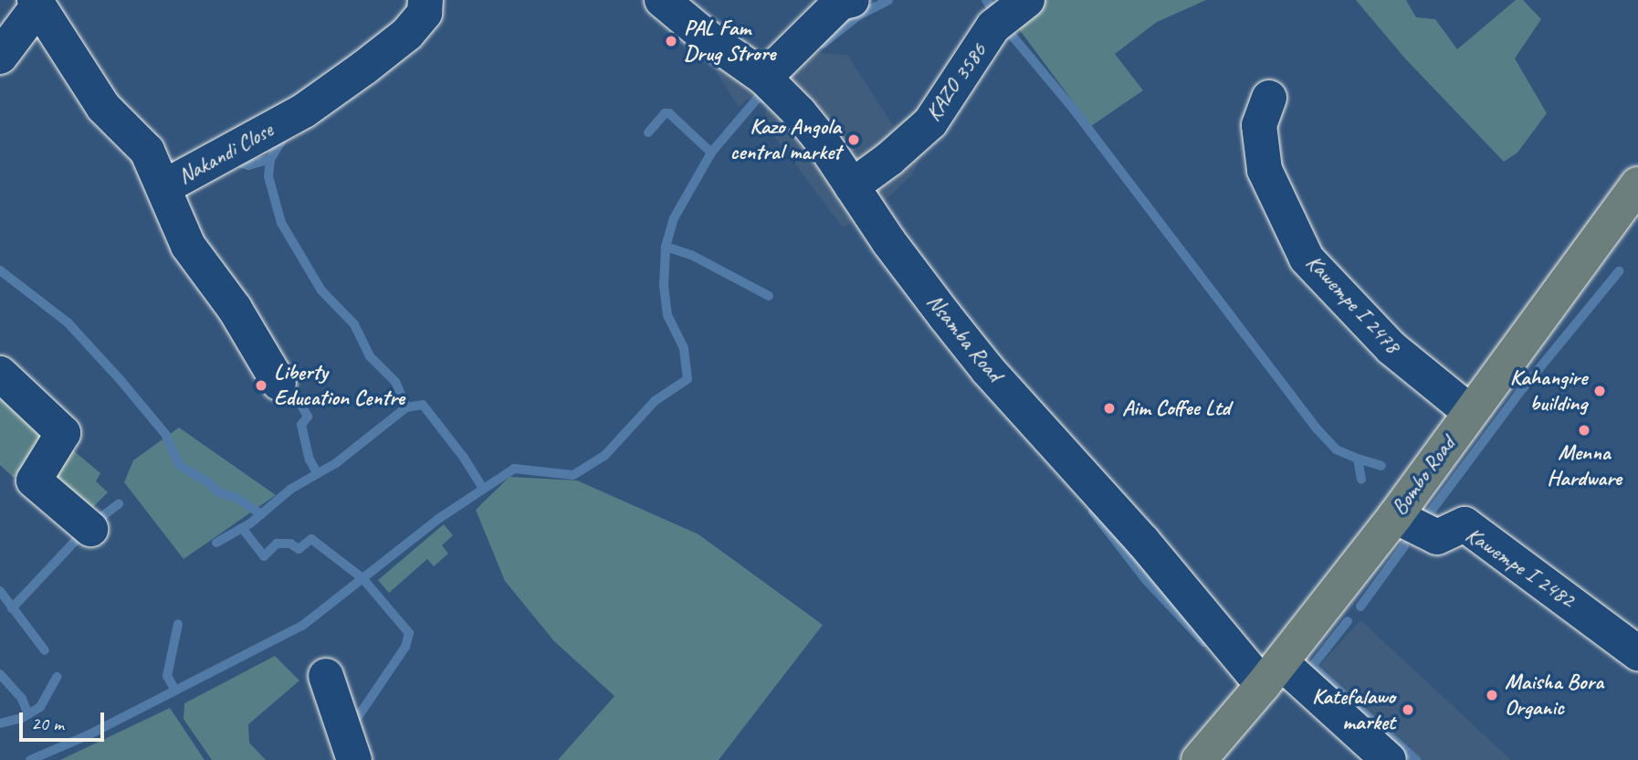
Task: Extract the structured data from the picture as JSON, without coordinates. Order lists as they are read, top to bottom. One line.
{"streets":{"main road":["Bombo Road"],"street":["KAZO 3586","Nakandi Close","Kawempe I 2478","Nsamba Road","Kawempe I 2482"]},"crossings":[["KAZO 3586","Nsamba Road"],["Kawempe I 2478","Bombo Road"],["Nsamba Road","Bombo Road"],["Bombo Road","Kawempe I 2482"]],"places":["PAL Fam Drug Strore","Kazo Angola central market","Liberty Education Centre","Kahangire building","Aim Coffee Ltd","Menna Hardware","Maisha Bora Organic","Katefalawo market"],"scale_bar":"20 m"}
